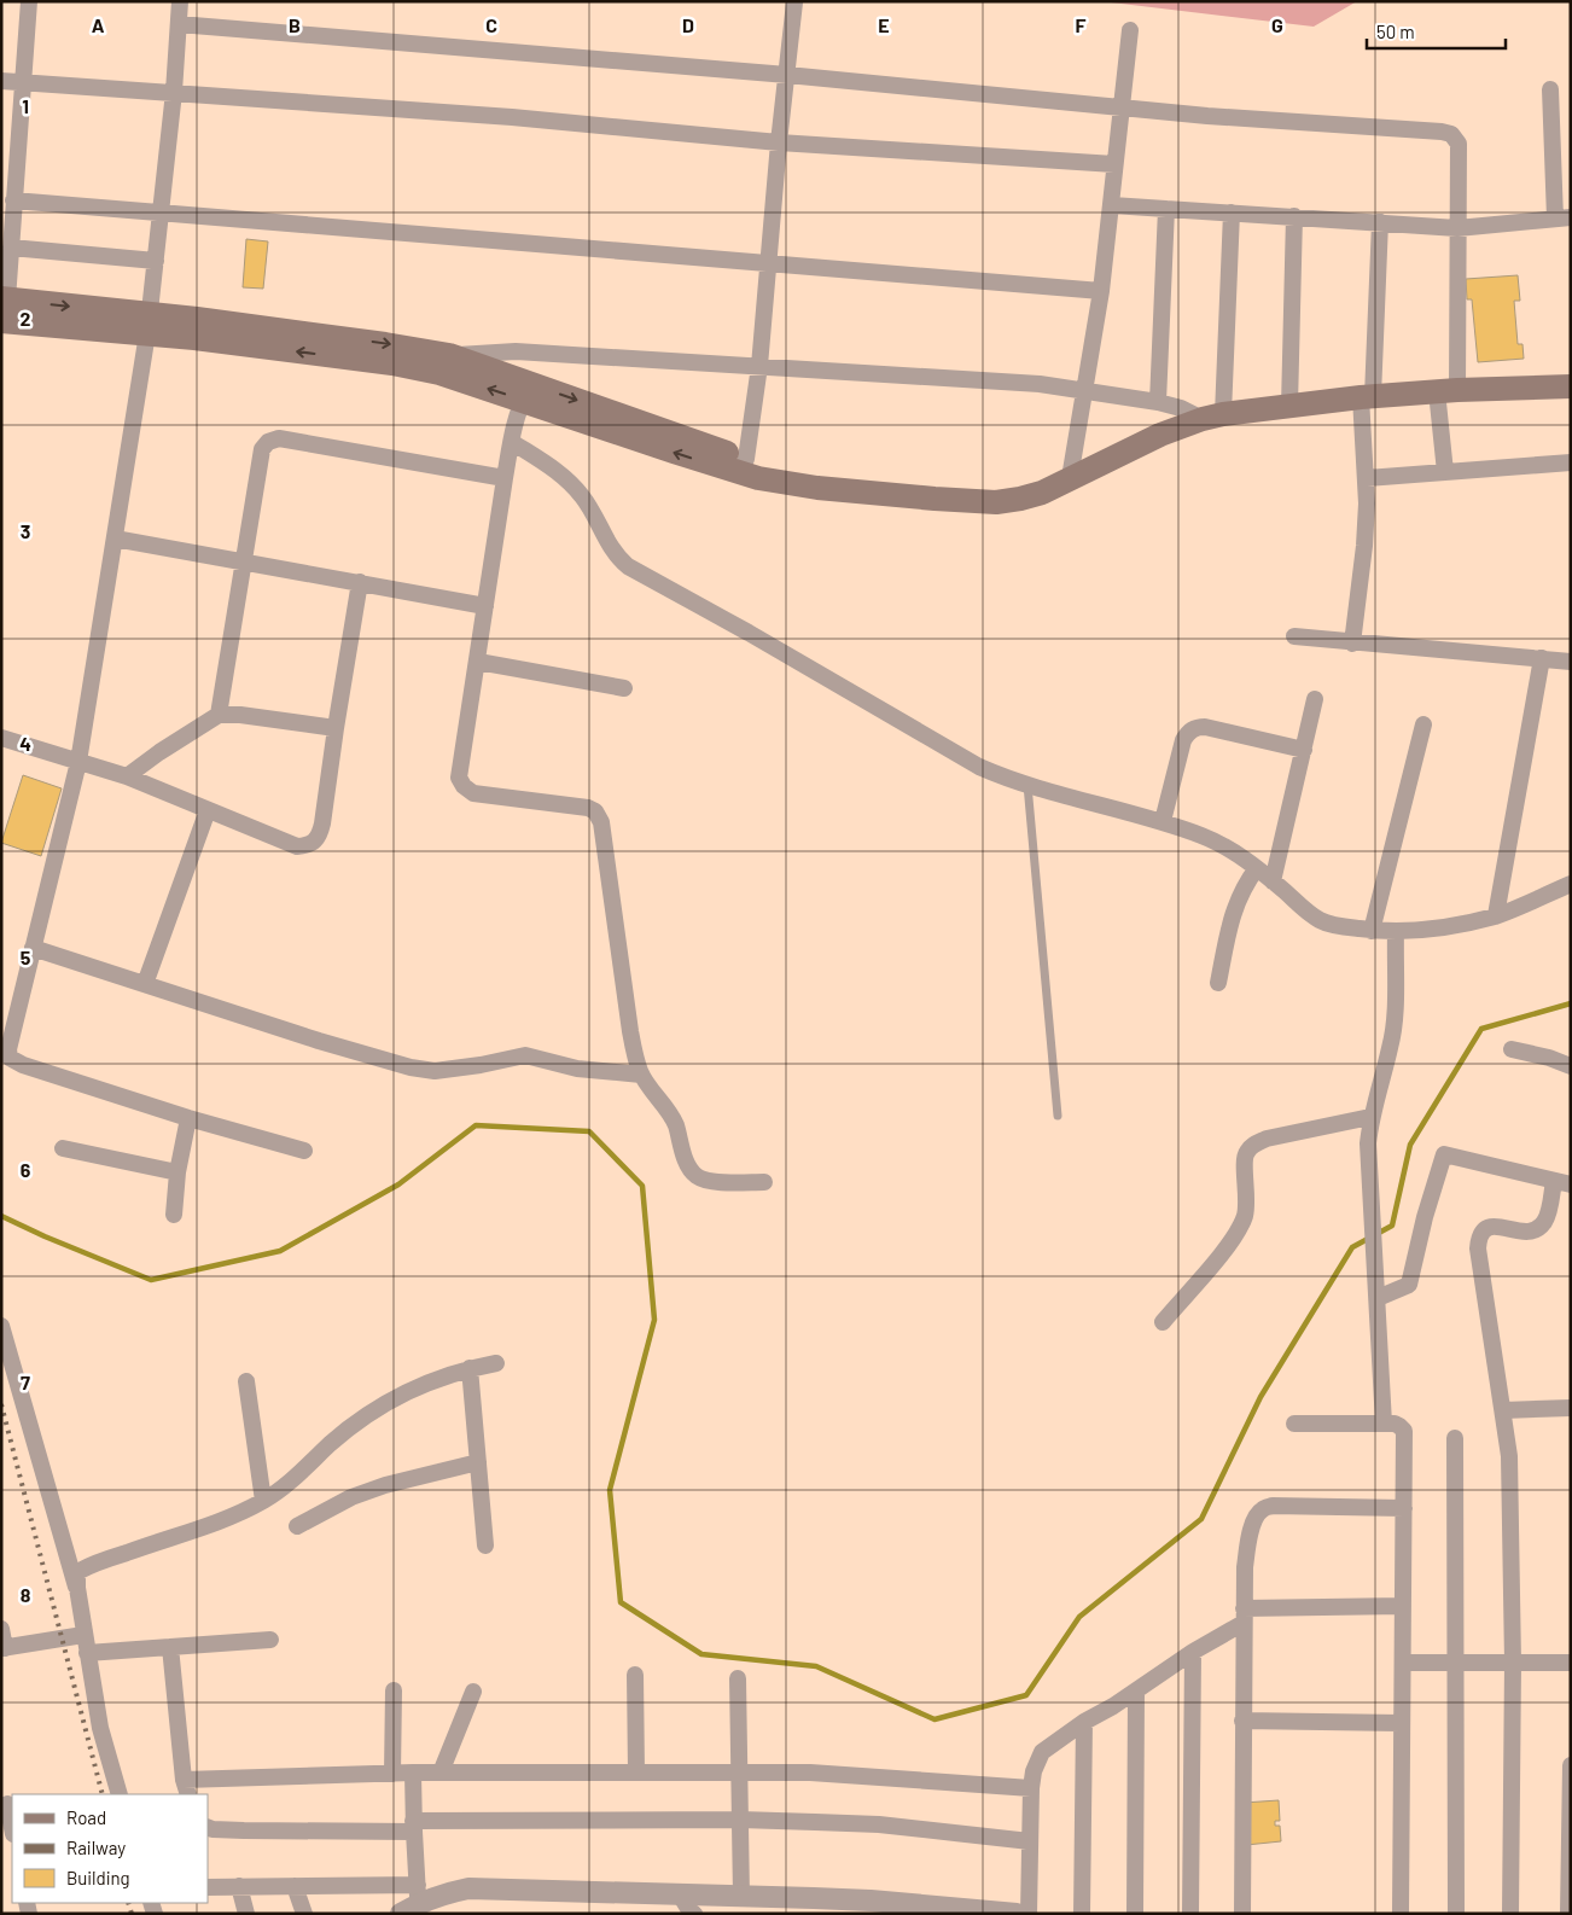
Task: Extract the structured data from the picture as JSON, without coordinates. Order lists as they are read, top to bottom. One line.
{"legend":["Road","Railway","Building"],"scale_bar":"50 m","grid":{"columns":["A","B","C","D","E","F","G"],"rows":["1","2","3","4","5","6","7","8"]}}
